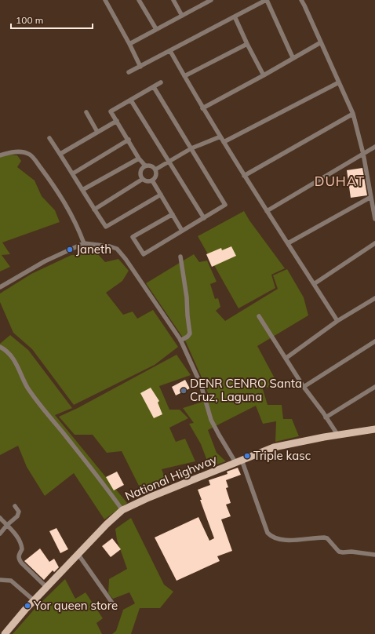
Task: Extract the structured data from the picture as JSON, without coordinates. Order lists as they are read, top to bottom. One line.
{"streets":{"main road":["National Highway"]},"districts":["DUHAT"],"places":["Janeth","DENR CENRO Santa Cruz, Laguna","Triple kasc","Yor queen store"],"scale_bar":"100 m"}
